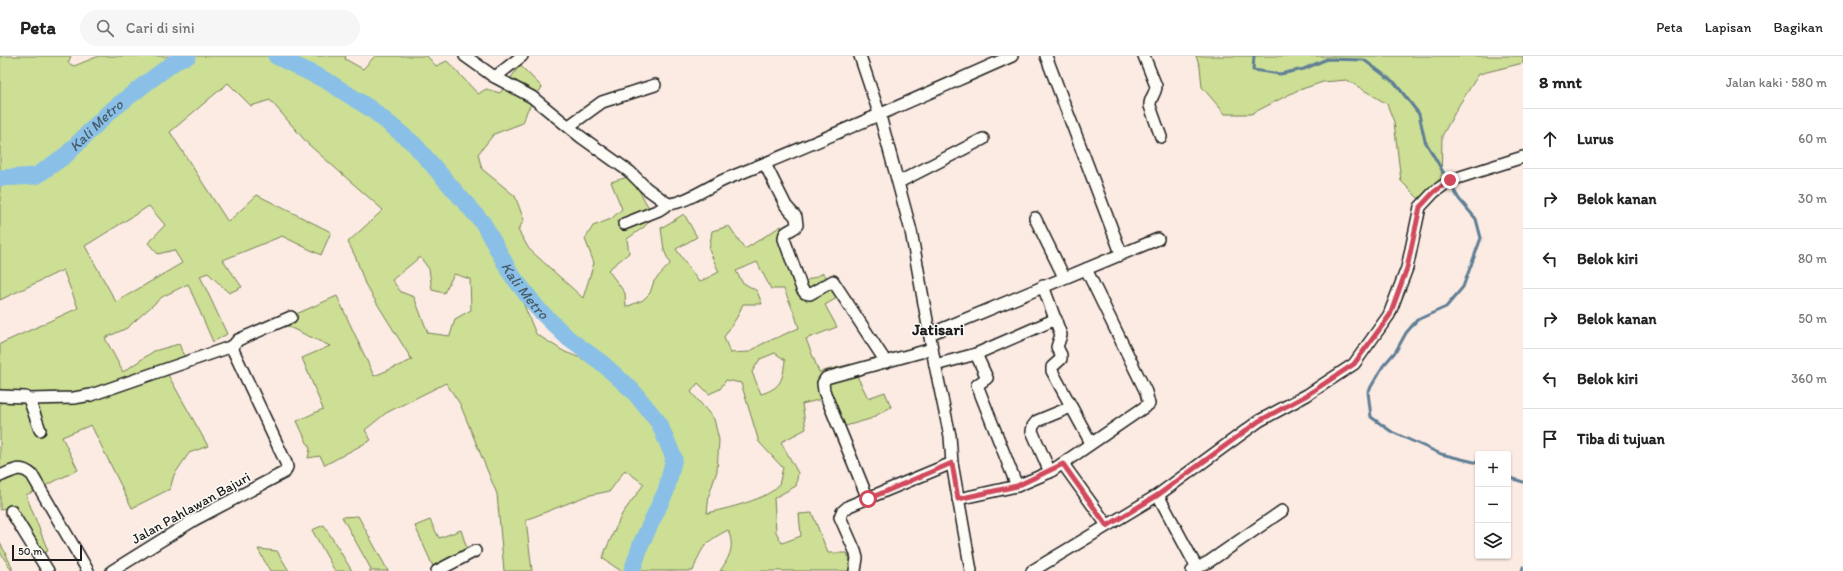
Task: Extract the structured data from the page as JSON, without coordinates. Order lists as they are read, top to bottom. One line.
{"streets":{"street":["Jalan Pahlawan Bajuri"]},"districts":["Jatisari"],"water":["Kali Metro"],"scale_bar":"50 m","page":{"header":"Peta","search":"Cari di sini","nav":["Peta","Lapisan","Bagikan"],"heading":["8 mnt","Jalan kaki · 580 m"],"list":[["Lurus","60 m"],["Belok kanan","30 m"],["Belok kiri","80 m"],["Belok kanan","50 m"],["Belok kiri","360 m"],"Tiba di tujuan"],"map_buttons":["+","−"],"scale":"50 m"}}
